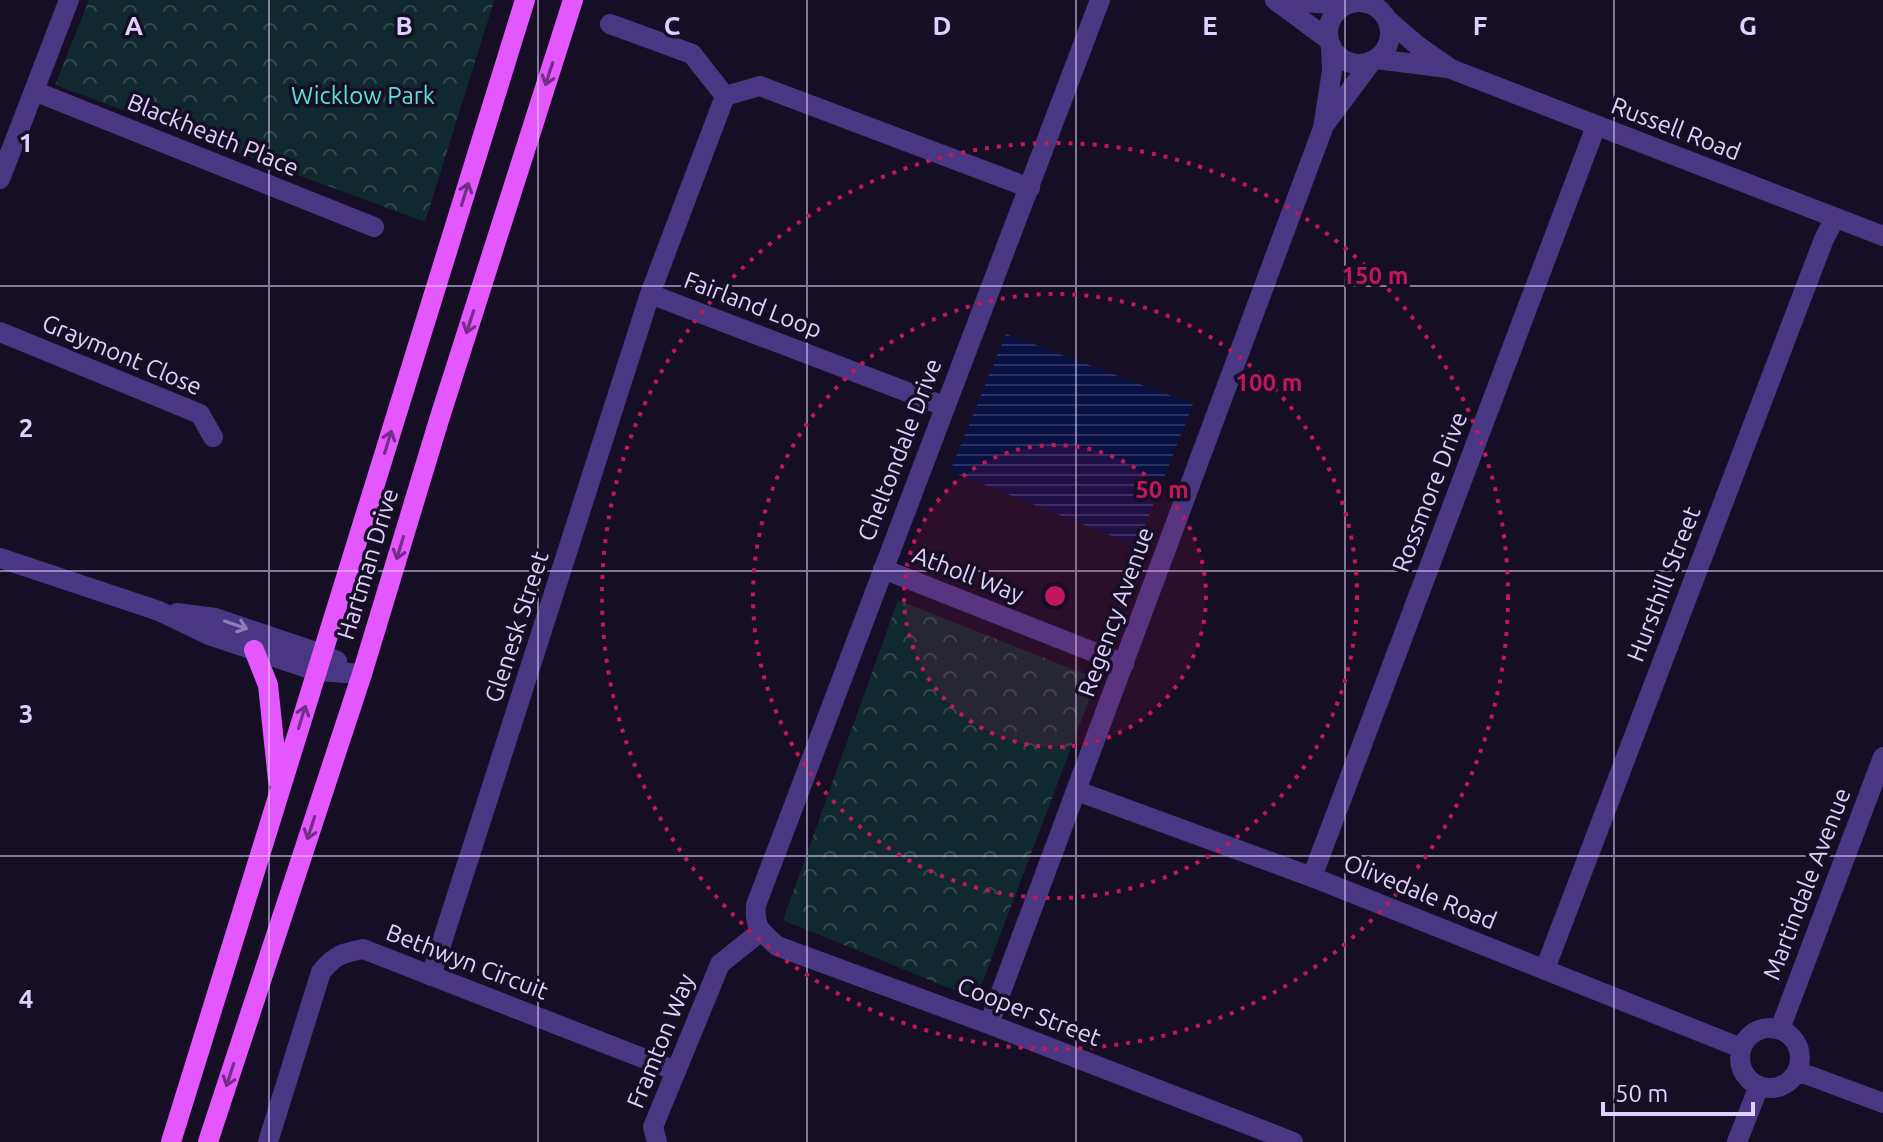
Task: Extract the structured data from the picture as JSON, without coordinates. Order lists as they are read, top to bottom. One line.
{"streets":{"main road":["Hartman Drive"],"street":["Russell Road","Blackheath Place","Fairland Loop","Graymont Close","Cheltondale Drive","Rossmore Drive","Atholl Way","Hursthill Street","Regency Avenue","Glenesk Street","Martindale Avenue","Olivedale Road","Bethwyn Circuit","Cooper Street","Framton Way"]},"crossings":[["Russell Road","Rossmore Drive"],["Russell Road","Hursthill Street"],["Russell Road","Regency Avenue"],["Fairland Loop","Cheltondale Drive"],["Fairland Loop","Glenesk Street"],["Cheltondale Drive","Atholl Way"],["Cheltondale Drive","Cooper Street"],["Cheltondale Drive","Framton Way"],["Rossmore Drive","Olivedale Road"],["Atholl Way","Regency Avenue"],["Hursthill Street","Olivedale Road"],["Regency Avenue","Olivedale Road"],["Regency Avenue","Cooper Street"],["Glenesk Street","Bethwyn Circuit"],["Martindale Avenue","Olivedale Road"],["Bethwyn Circuit","Framton Way"],["Cooper Street","Framton Way"]],"parks":["Wicklow Park"],"scale_bar":"50 m","grid":{"columns":["A","B","C","D","E","F","G"],"rows":["1","2","3","4"]},"rings":["150 m","100 m","50 m"]}
